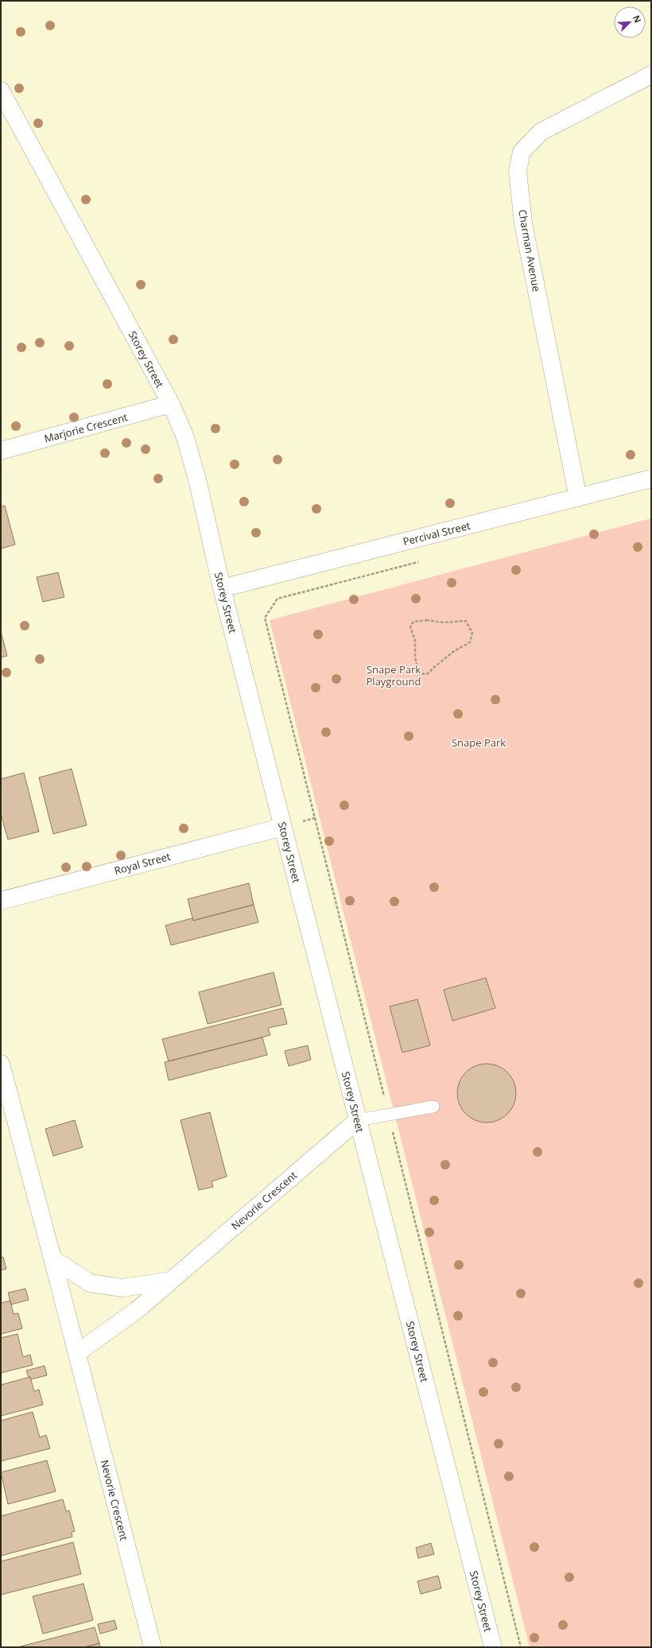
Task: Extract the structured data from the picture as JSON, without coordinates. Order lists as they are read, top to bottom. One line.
{"streets":{"street":["Charman Avenue","Storey Street","Marjorie Crescent","Percival Street","Royal Street","Nevorie Crescent"]},"crossings":[["Charman Avenue","Percival Street"],["Storey Street","Marjorie Crescent"],["Storey Street","Percival Street"],["Storey Street","Royal Street"],["Storey Street","Nevorie Crescent"]],"parks":["Snape Park Playground","Snape Park"],"north":"top right"}
